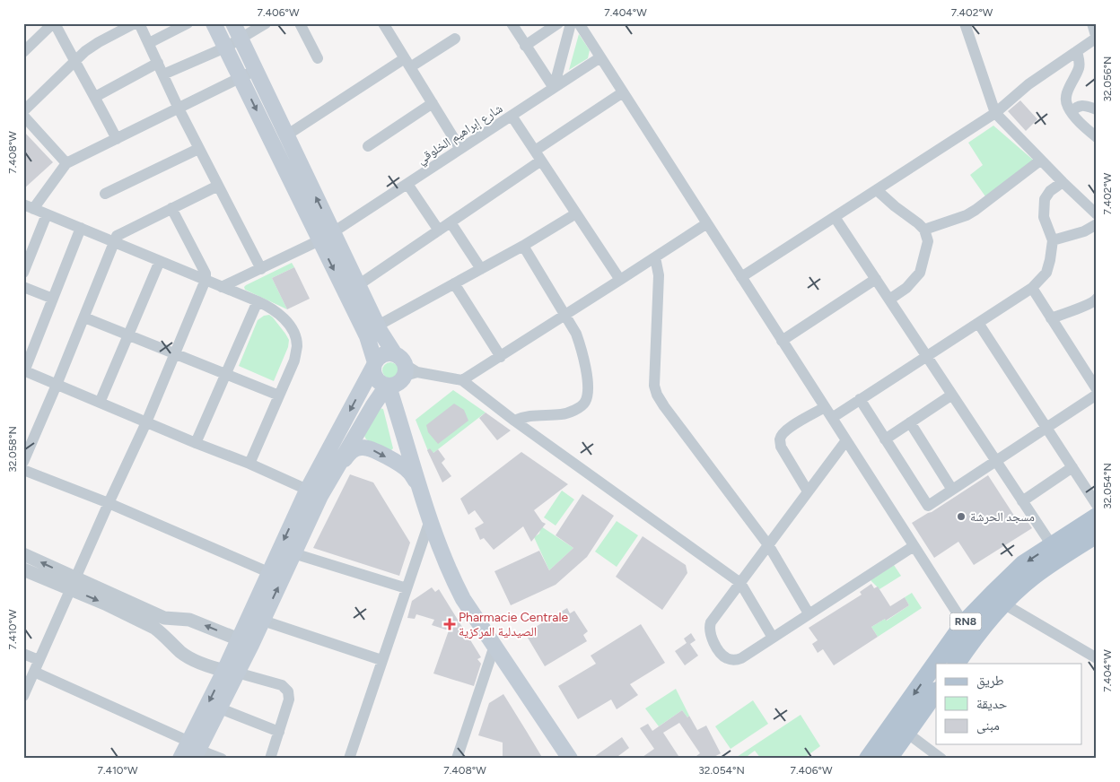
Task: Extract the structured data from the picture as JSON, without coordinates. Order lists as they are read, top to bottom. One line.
{"streets":{"main road":["RN8"],"street":["شارع إبراهيم الخلوقي"]},"places":{"other":["مسجد الحرشة"],"health":["Pharmacie Centrale الصيدلية المركزية"]},"legend":["طريق","حديقة","مبنى"],"coordinates":["7.406°W","7.404°W","7.402°W","32.056°N","7.408°W","32.058°N","32.054°N","7.410°W"]}
